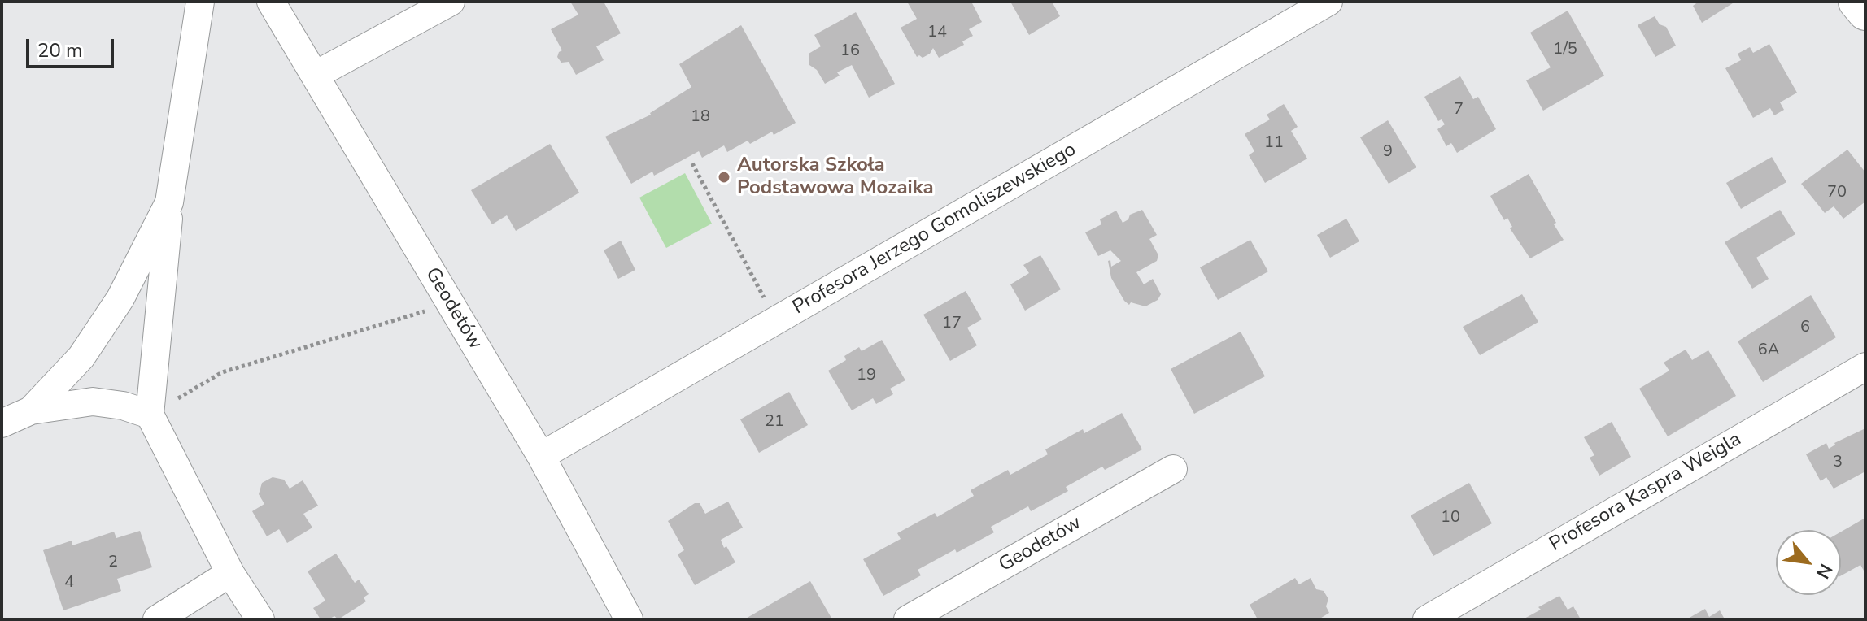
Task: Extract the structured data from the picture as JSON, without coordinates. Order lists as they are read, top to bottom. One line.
{"streets":{"street":["Profesora Jerzego Gomoliszewskiego","Geodetów","Profesora Kaspra Weigla"]},"crossings":[["Profesora Jerzego Gomoliszewskiego","Geodetów"]],"places":["Autorska Szkoła Podstawowa Mozaika"],"house_numbers":["14","1/5","16","7","18","11","9","70","17","6","6A","19","21","3","10","2","4"],"scale_bar":"20 m","north":"bottom right"}
